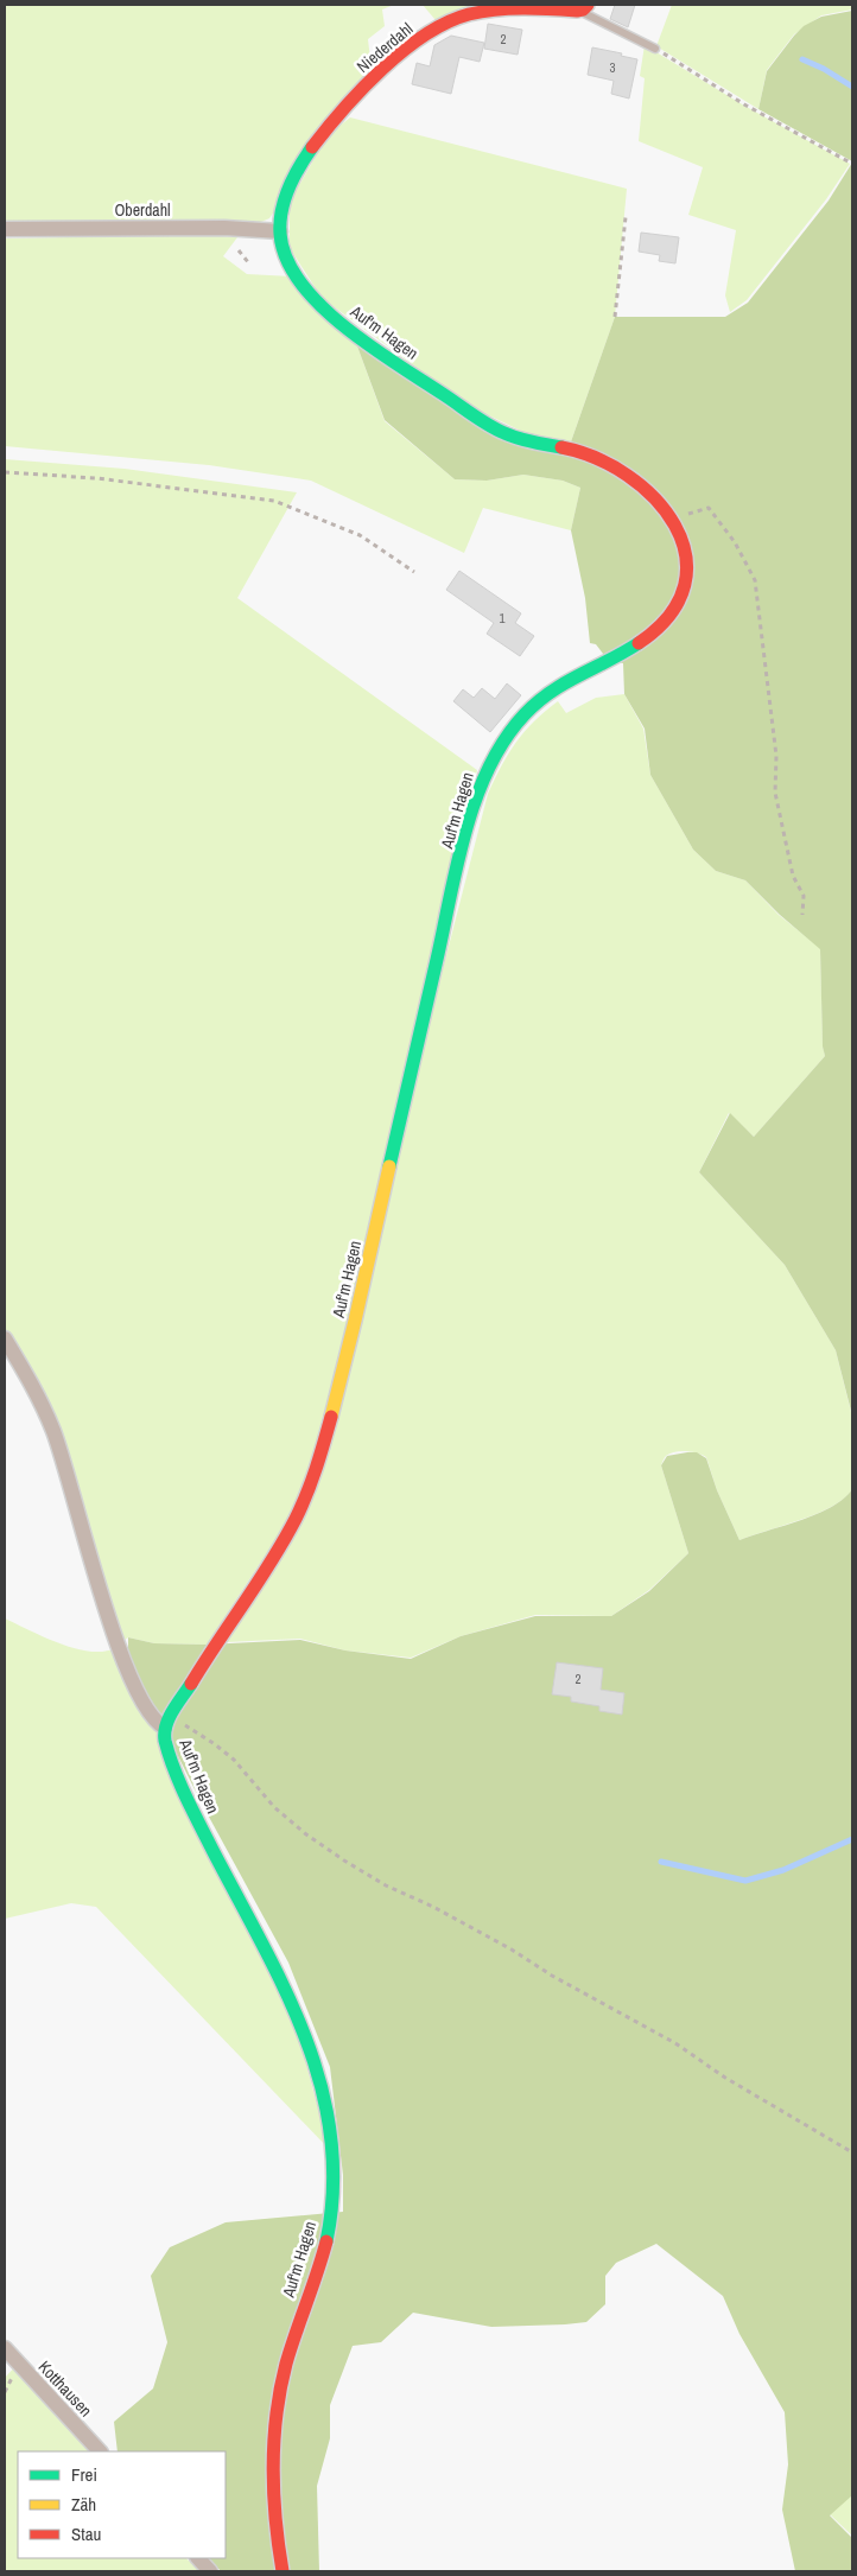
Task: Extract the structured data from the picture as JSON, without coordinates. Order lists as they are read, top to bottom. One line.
{"streets":{"street":["Niederdahl","Oberdahl","Auf'm Hagen","Kotthausen"]},"crossings":[["Niederdahl","Oberdahl"],["Niederdahl","Auf'm Hagen"],["Oberdahl","Auf'm Hagen"]],"house_numbers":["2","3","1","2"],"legend":["Frei","Zäh","Stau"]}
